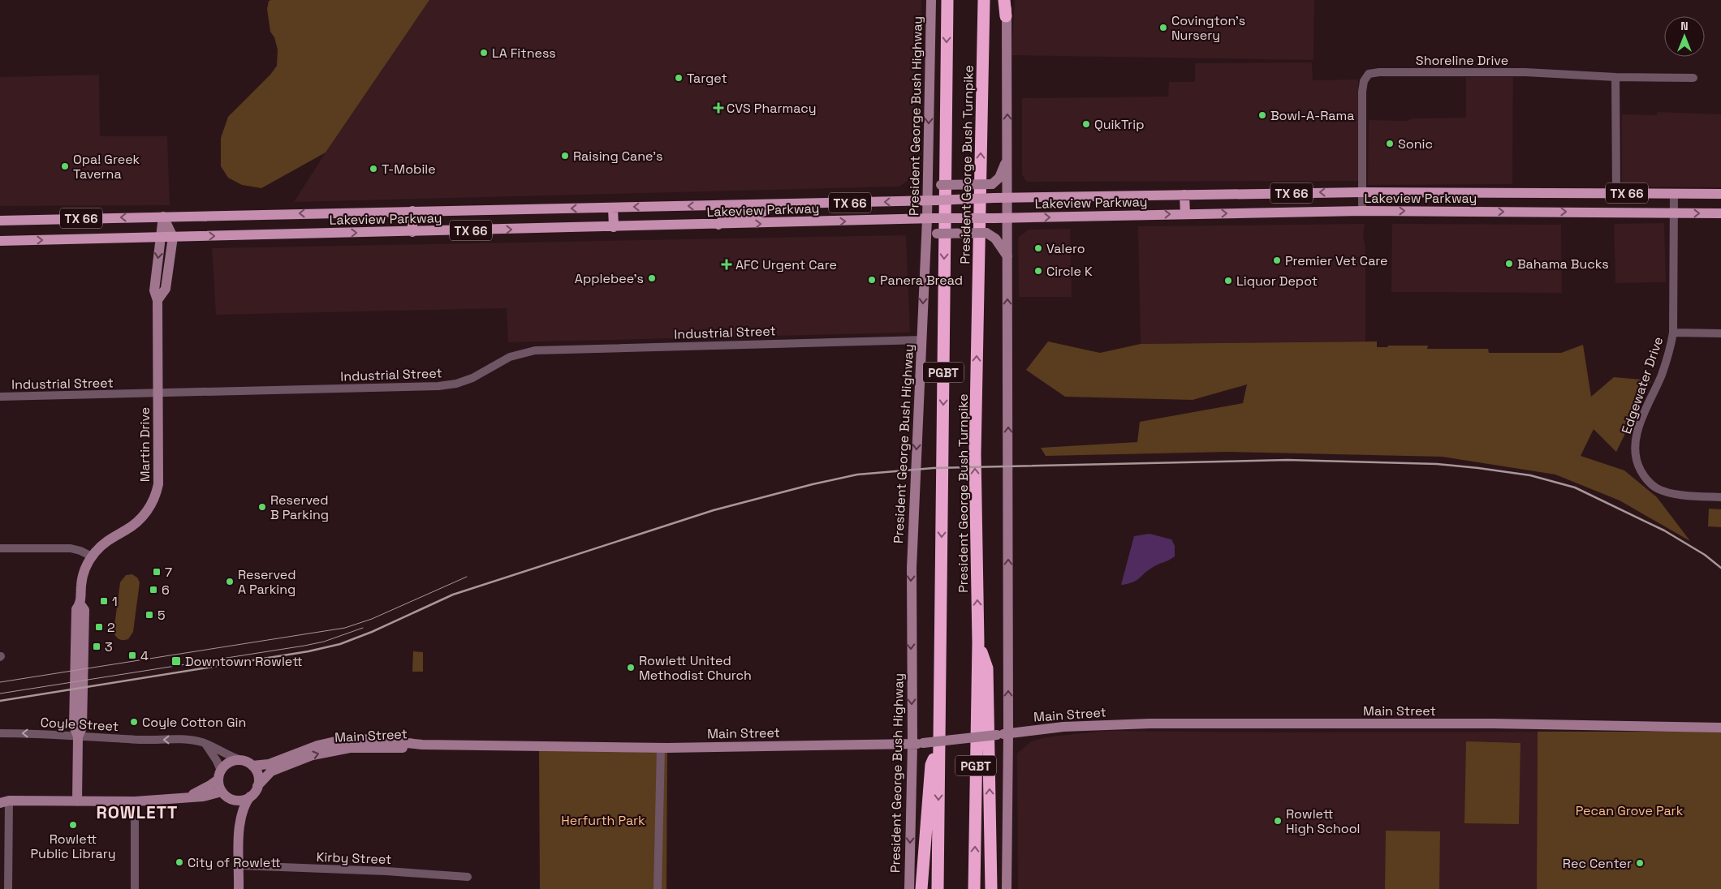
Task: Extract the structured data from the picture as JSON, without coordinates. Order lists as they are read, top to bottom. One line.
{"streets":{"highway":["President George Bush Turnpike","PGBT"],"main road":["TX 66","Lakeview Parkway"],"street":["Shoreline Drive","President George Bush Highway","Industrial Street","Edgewater Drive","Martin Drive","Main Street","Coyle Street","Kirby Street"]},"crossings":[["Shoreline Drive","Lakeview Parkway"],["President George Bush Highway","Lakeview Parkway"],["President George Bush Highway","Industrial Street"],["President George Bush Highway","Main Street"],["Lakeview Parkway","Edgewater Drive"],["Lakeview Parkway","Martin Drive"],["Industrial Street","Martin Drive"],["Martin Drive","Coyle Street"],["Main Street","Coyle Street"]],"districts":["ROWLETT"],"parks":["Pecan Grove Park","Herfurth Park"],"places":{"other":["Covington's Nursery","LA Fitness","Target","Bowl-A-Rama","QuikTrip","Sonic","Raising Cane's","Opa! Greek Taverna","T-Mobile","Valero","Premier Vet Care","Bahama Bucks","Circle K","Applebee's","Panera Bread","Liquor Depot","Reserved B Parking","Reserved A Parking","Rowlett United Methodist Church","Coyle Cotton Gin","Rowlett High School","Rowlett Public Library","City of Rowlett","Rec Center"],"health":["CVS Pharmacy","AFC Urgent Care"],"transit":["7","6","1","5","2","3","4","Downtown Rowlett"]},"north":"top"}
